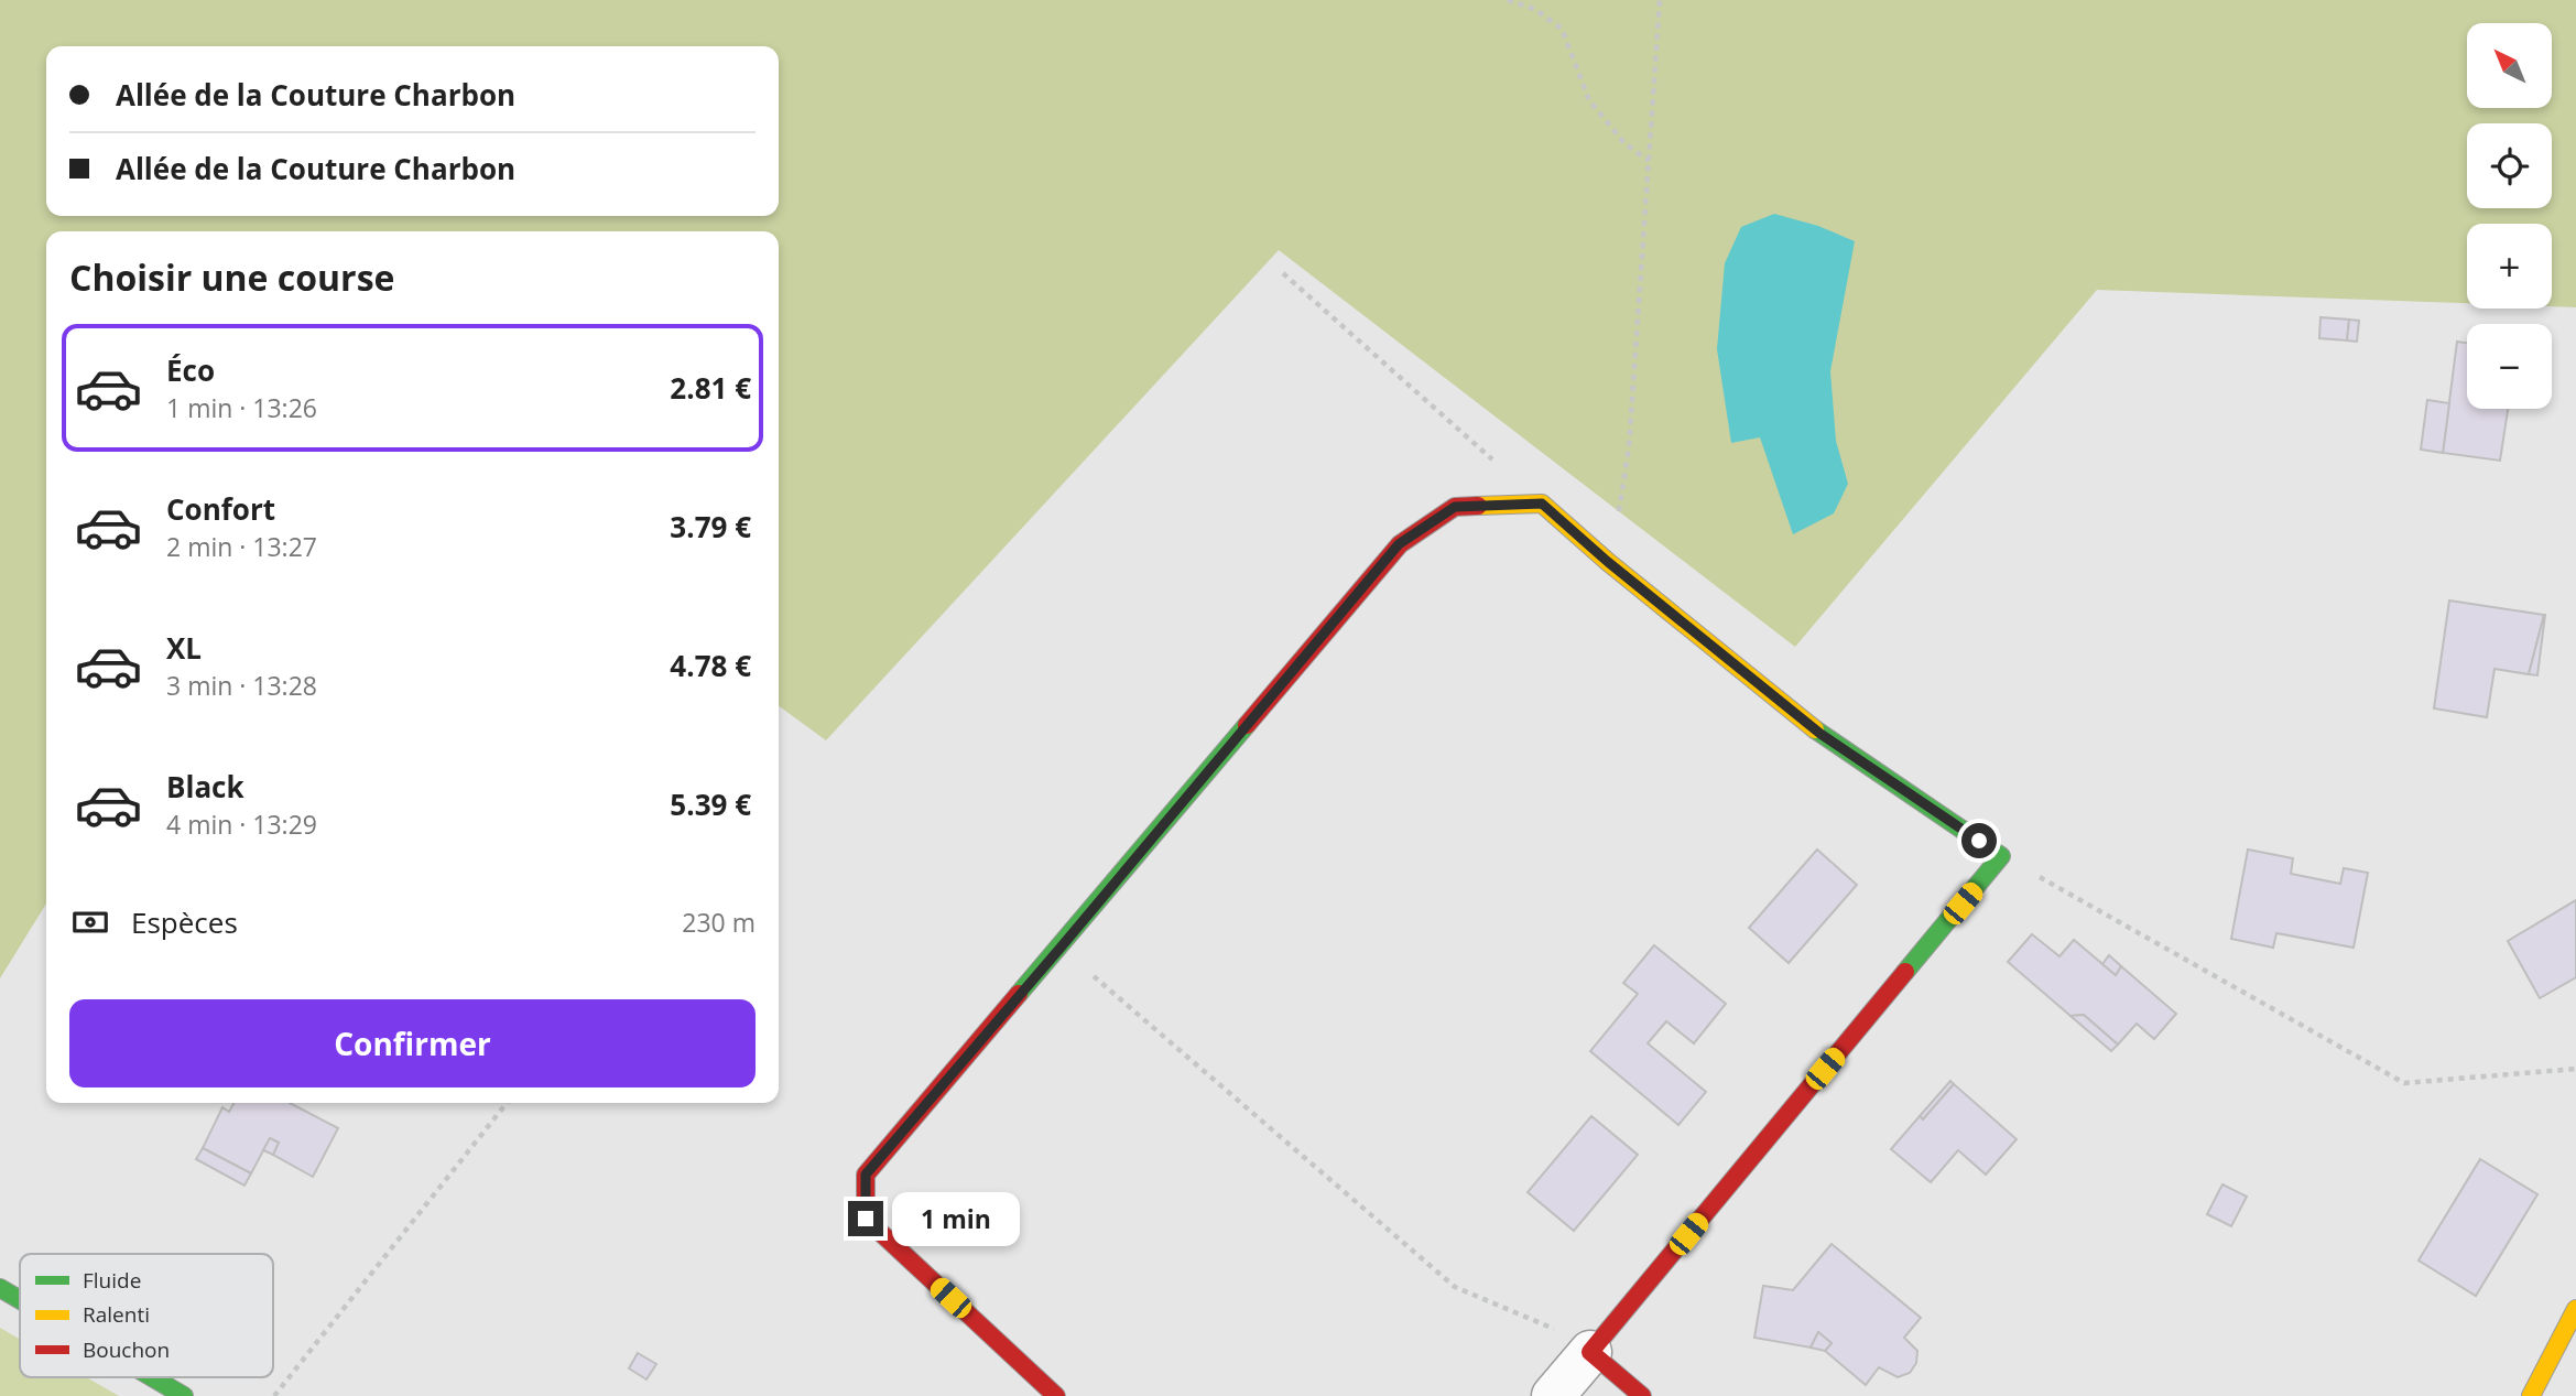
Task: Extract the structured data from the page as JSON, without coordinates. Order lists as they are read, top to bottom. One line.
{"legend":["Fluide","Ralenti","Bouchon"],"north":"top left","page":{"map_buttons":["+","−"],"banner":["Allée de la Couture Charbon","Allée de la Couture Charbon"],"heading":"Choisir une course","list":[{"name":"Éco","note":"1 min · 13:26","value":"2.81 €"},{"name":"Confort","note":"2 min · 13:27","value":"3.79 €"},{"name":"XL","note":"3 min · 13:28","value":"4.78 €"},{"name":"Black","note":"4 min · 13:29","value":"5.39 €"}],"pay":["Espèces","230 m"],"buttons":"Confirmer","bubble":"1 min"}}
